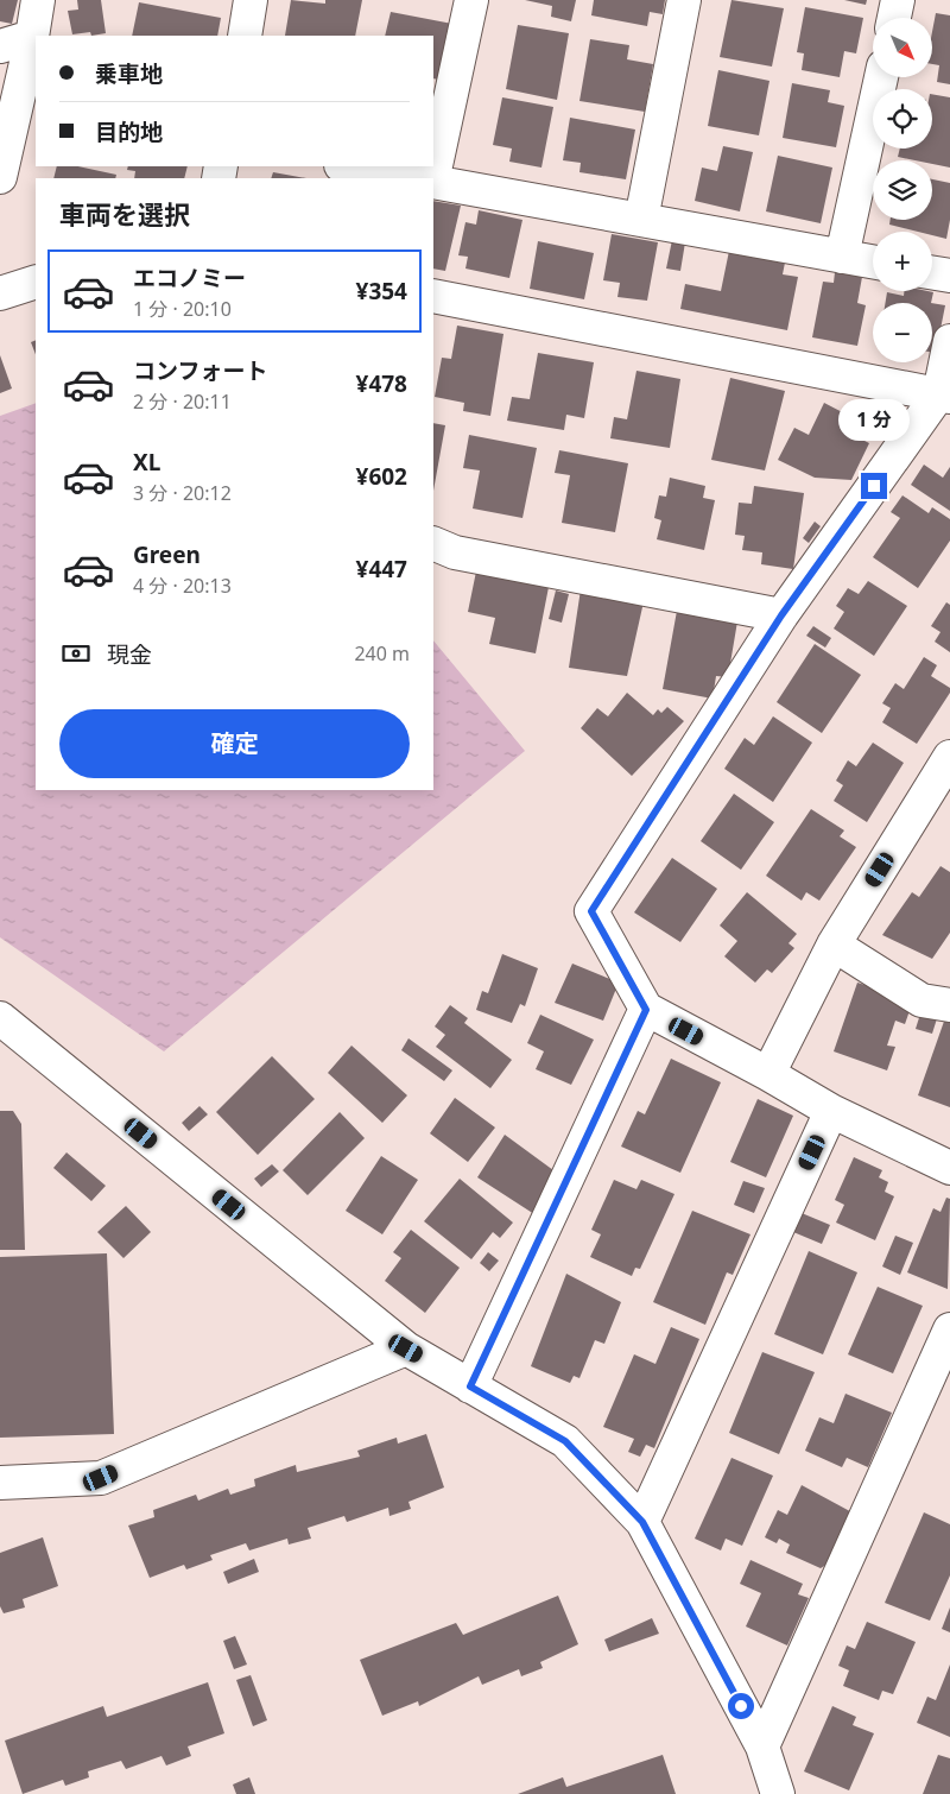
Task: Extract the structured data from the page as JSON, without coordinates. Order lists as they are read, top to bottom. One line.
{"north":"bottom right","page":{"map_buttons":["+","−"],"banner":["乗車地","目的地"],"heading":"車両を選択","list":[{"name":"エコノミー","note":"1 分 · 20:10","value":"¥354"},{"name":"コンフォート","note":"2 分 · 20:11","value":"¥478"},{"name":"XL","note":"3 分 · 20:12","value":"¥602"},{"name":"Green","note":"4 分 · 20:13","value":"¥447"}],"bubble":"1 分","pay":["現金","240 m"],"buttons":"確定"}}
